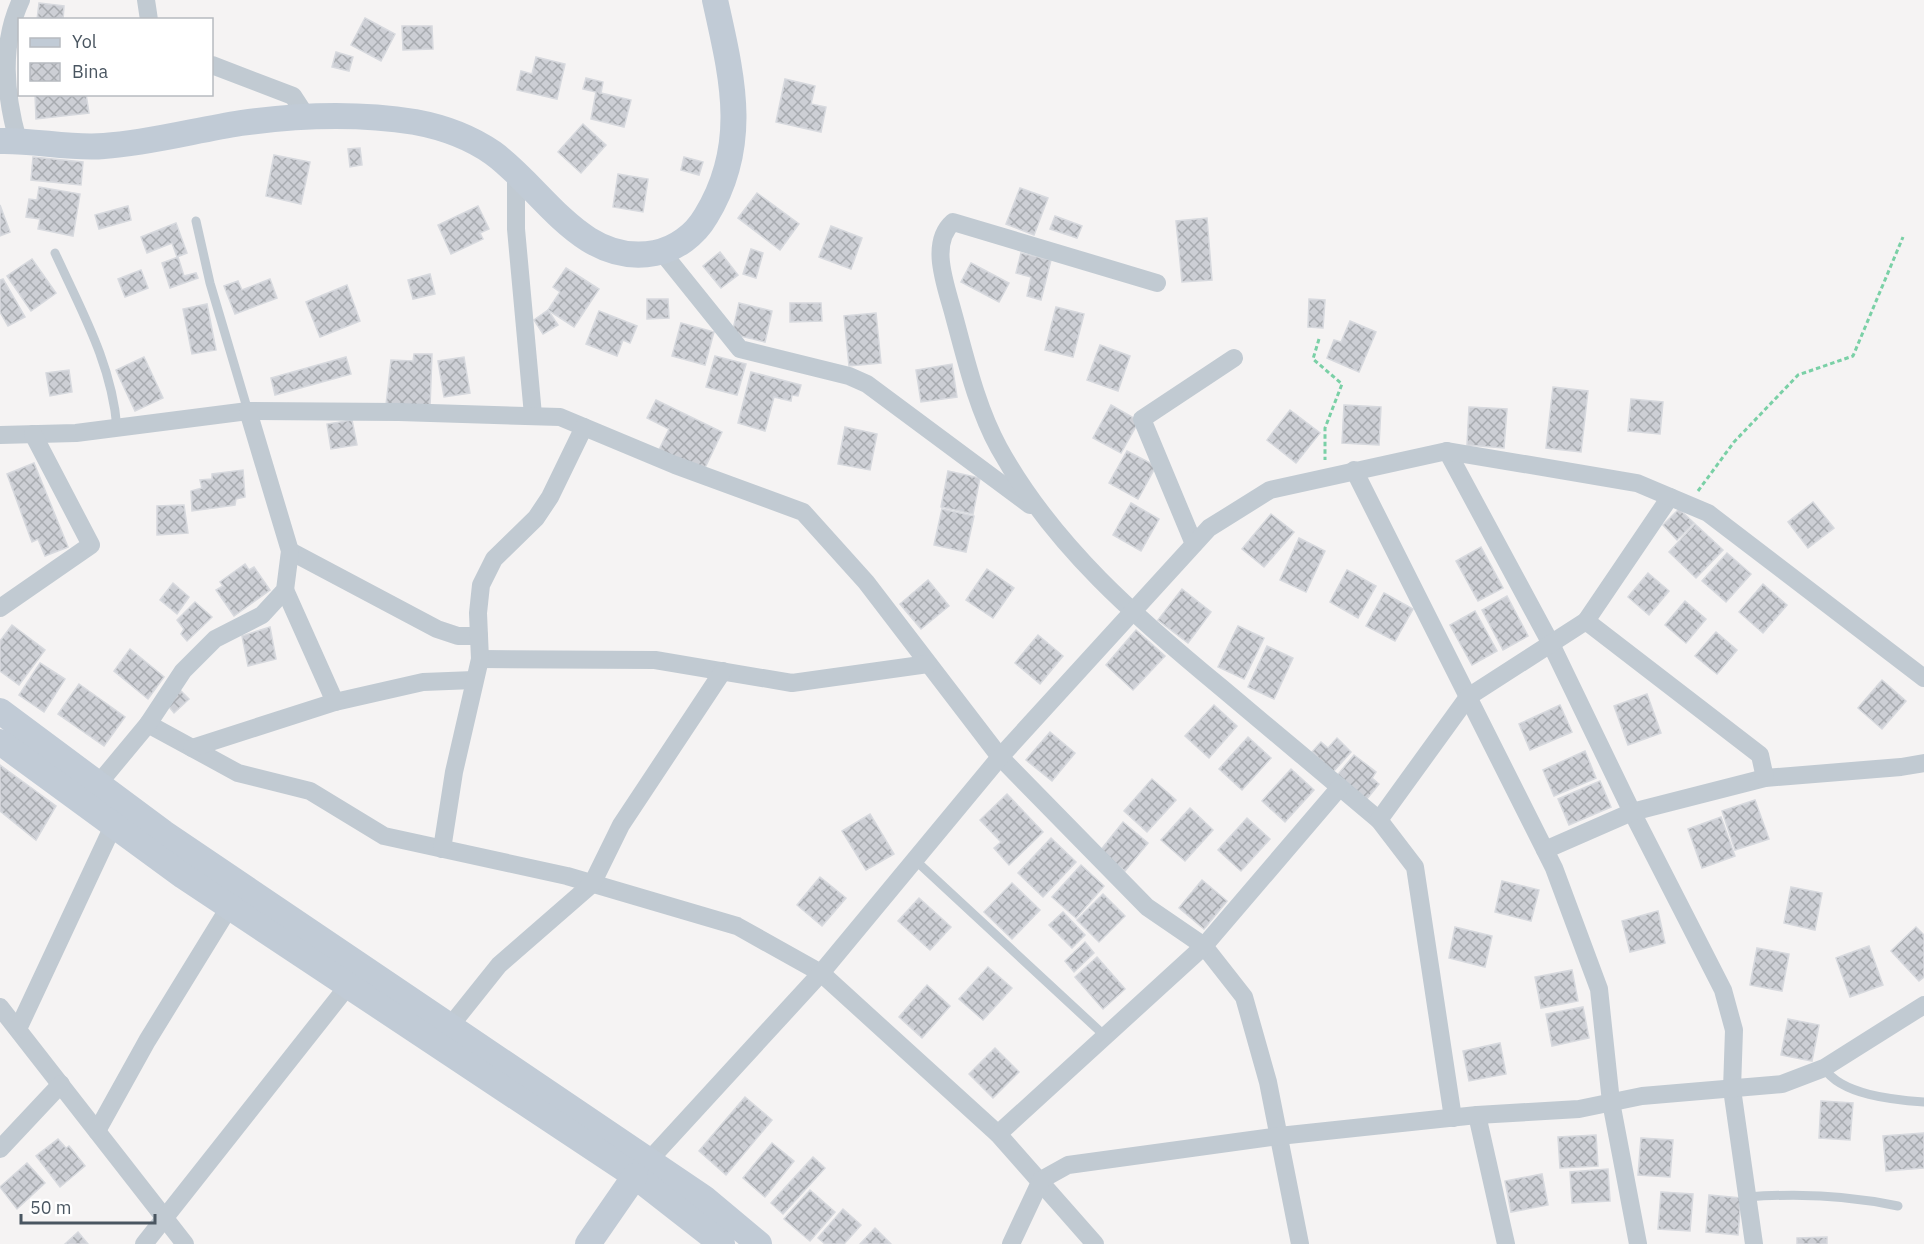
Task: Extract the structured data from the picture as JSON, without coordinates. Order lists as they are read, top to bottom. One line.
{"legend":["Yol","Bina"],"scale_bar":"50 m"}
